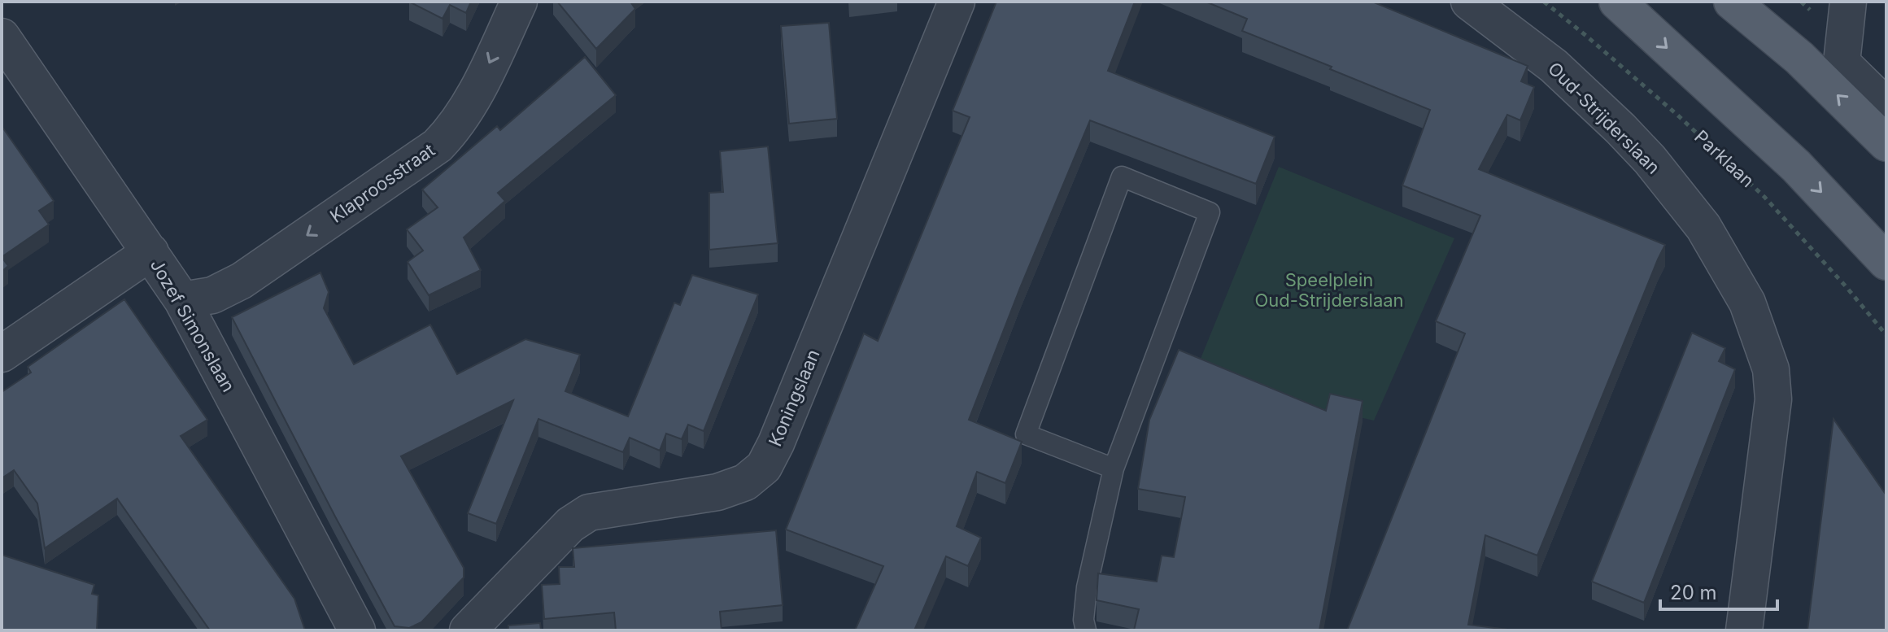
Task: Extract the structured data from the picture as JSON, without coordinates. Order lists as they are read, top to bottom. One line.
{"streets":{"street":["Oud-Strijderslaan","Klaproosstraat","Jozef Simonslaan","Koningslaan"],"path":["Parklaan"]},"crossings":[["Klaproosstraat","Jozef Simonslaan"]],"one_way":["Klaproosstraat"],"parks":["Speelplein Oud-Strijderslaan"],"scale_bar":"20 m"}
